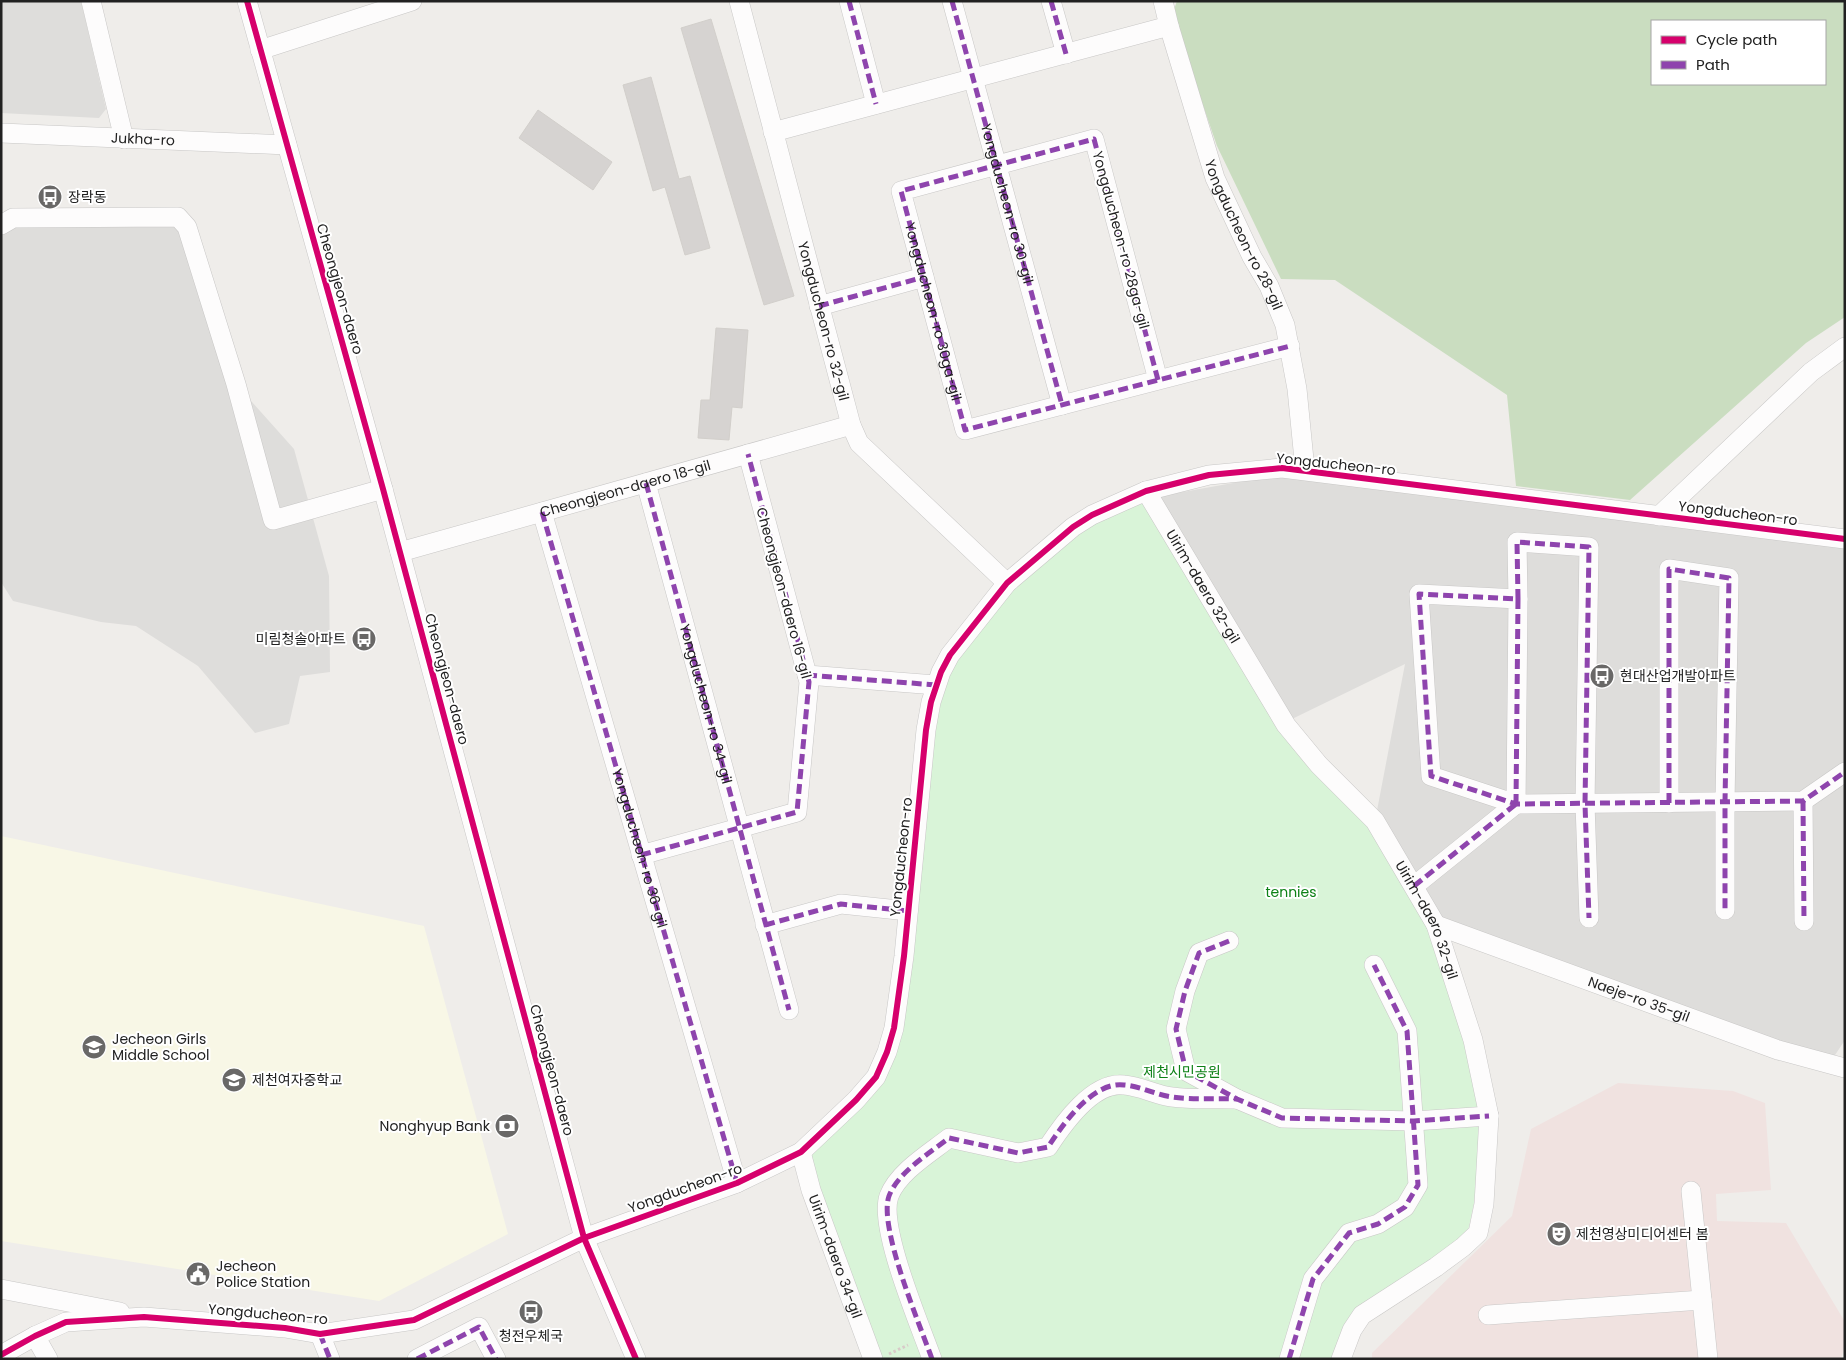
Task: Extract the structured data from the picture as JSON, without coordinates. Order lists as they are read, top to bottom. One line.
{"streets":{"street":["Jukha-ro","Yongducheon-ro 30-gil","Yongducheon-ro 28-gil","Yongducheon-ro 28ga-gil","Cheongjeon-daero","Yongducheon-ro 30ga-gil","Yongducheon-ro 32-gil","Yongducheon-ro","Cheongjeon-daero 18-gil","Uirim-daero 32-gil","Cheongjeon-daero 16-gil","Yongducheon-ro 34-gil","Yongducheon-ro 36-gil","Naeje-ro 35-gil","Uirim-daero 34-gil"]},"crossings":[["Jukha-ro","Cheongjeon-daero"],["Yongducheon-ro 30-gil","Yongducheon-ro 28ga-gil"],["Yongducheon-ro 30-gil","Yongducheon-ro 30ga-gil"],["Yongducheon-ro 28-gil","Yongducheon-ro"],["Yongducheon-ro 28ga-gil","Yongducheon-ro 30ga-gil"],["Cheongjeon-daero","Yongducheon-ro"],["Cheongjeon-daero","Cheongjeon-daero 18-gil"],["Yongducheon-ro 32-gil","Yongducheon-ro"],["Yongducheon-ro 32-gil","Cheongjeon-daero 18-gil"],["Yongducheon-ro","Uirim-daero 32-gil"],["Yongducheon-ro","Yongducheon-ro 36-gil"],["Yongducheon-ro","Uirim-daero 34-gil"],["Cheongjeon-daero 18-gil","Cheongjeon-daero 16-gil"],["Cheongjeon-daero 18-gil","Yongducheon-ro 34-gil"],["Cheongjeon-daero 18-gil","Yongducheon-ro 36-gil"],["Uirim-daero 32-gil","Naeje-ro 35-gil"],["Cheongjeon-daero 16-gil","Yongducheon-ro 34-gil"],["Cheongjeon-daero 16-gil","Yongducheon-ro 36-gil"]],"parks":["tennies","제천시민공원"],"places":{"bus stop":["장락동","미림청솔아파트","현대산업개발아파트","청전우체국"],"school or university":["Jecheon Girls Middle School","제천여자중학교"],"bank":["Nonghyup Bank"],"theatre":["제천영상미디어센터 봄"],"public building":["Jecheon Police Station"]},"legend":["Cycle path","Path"]}
